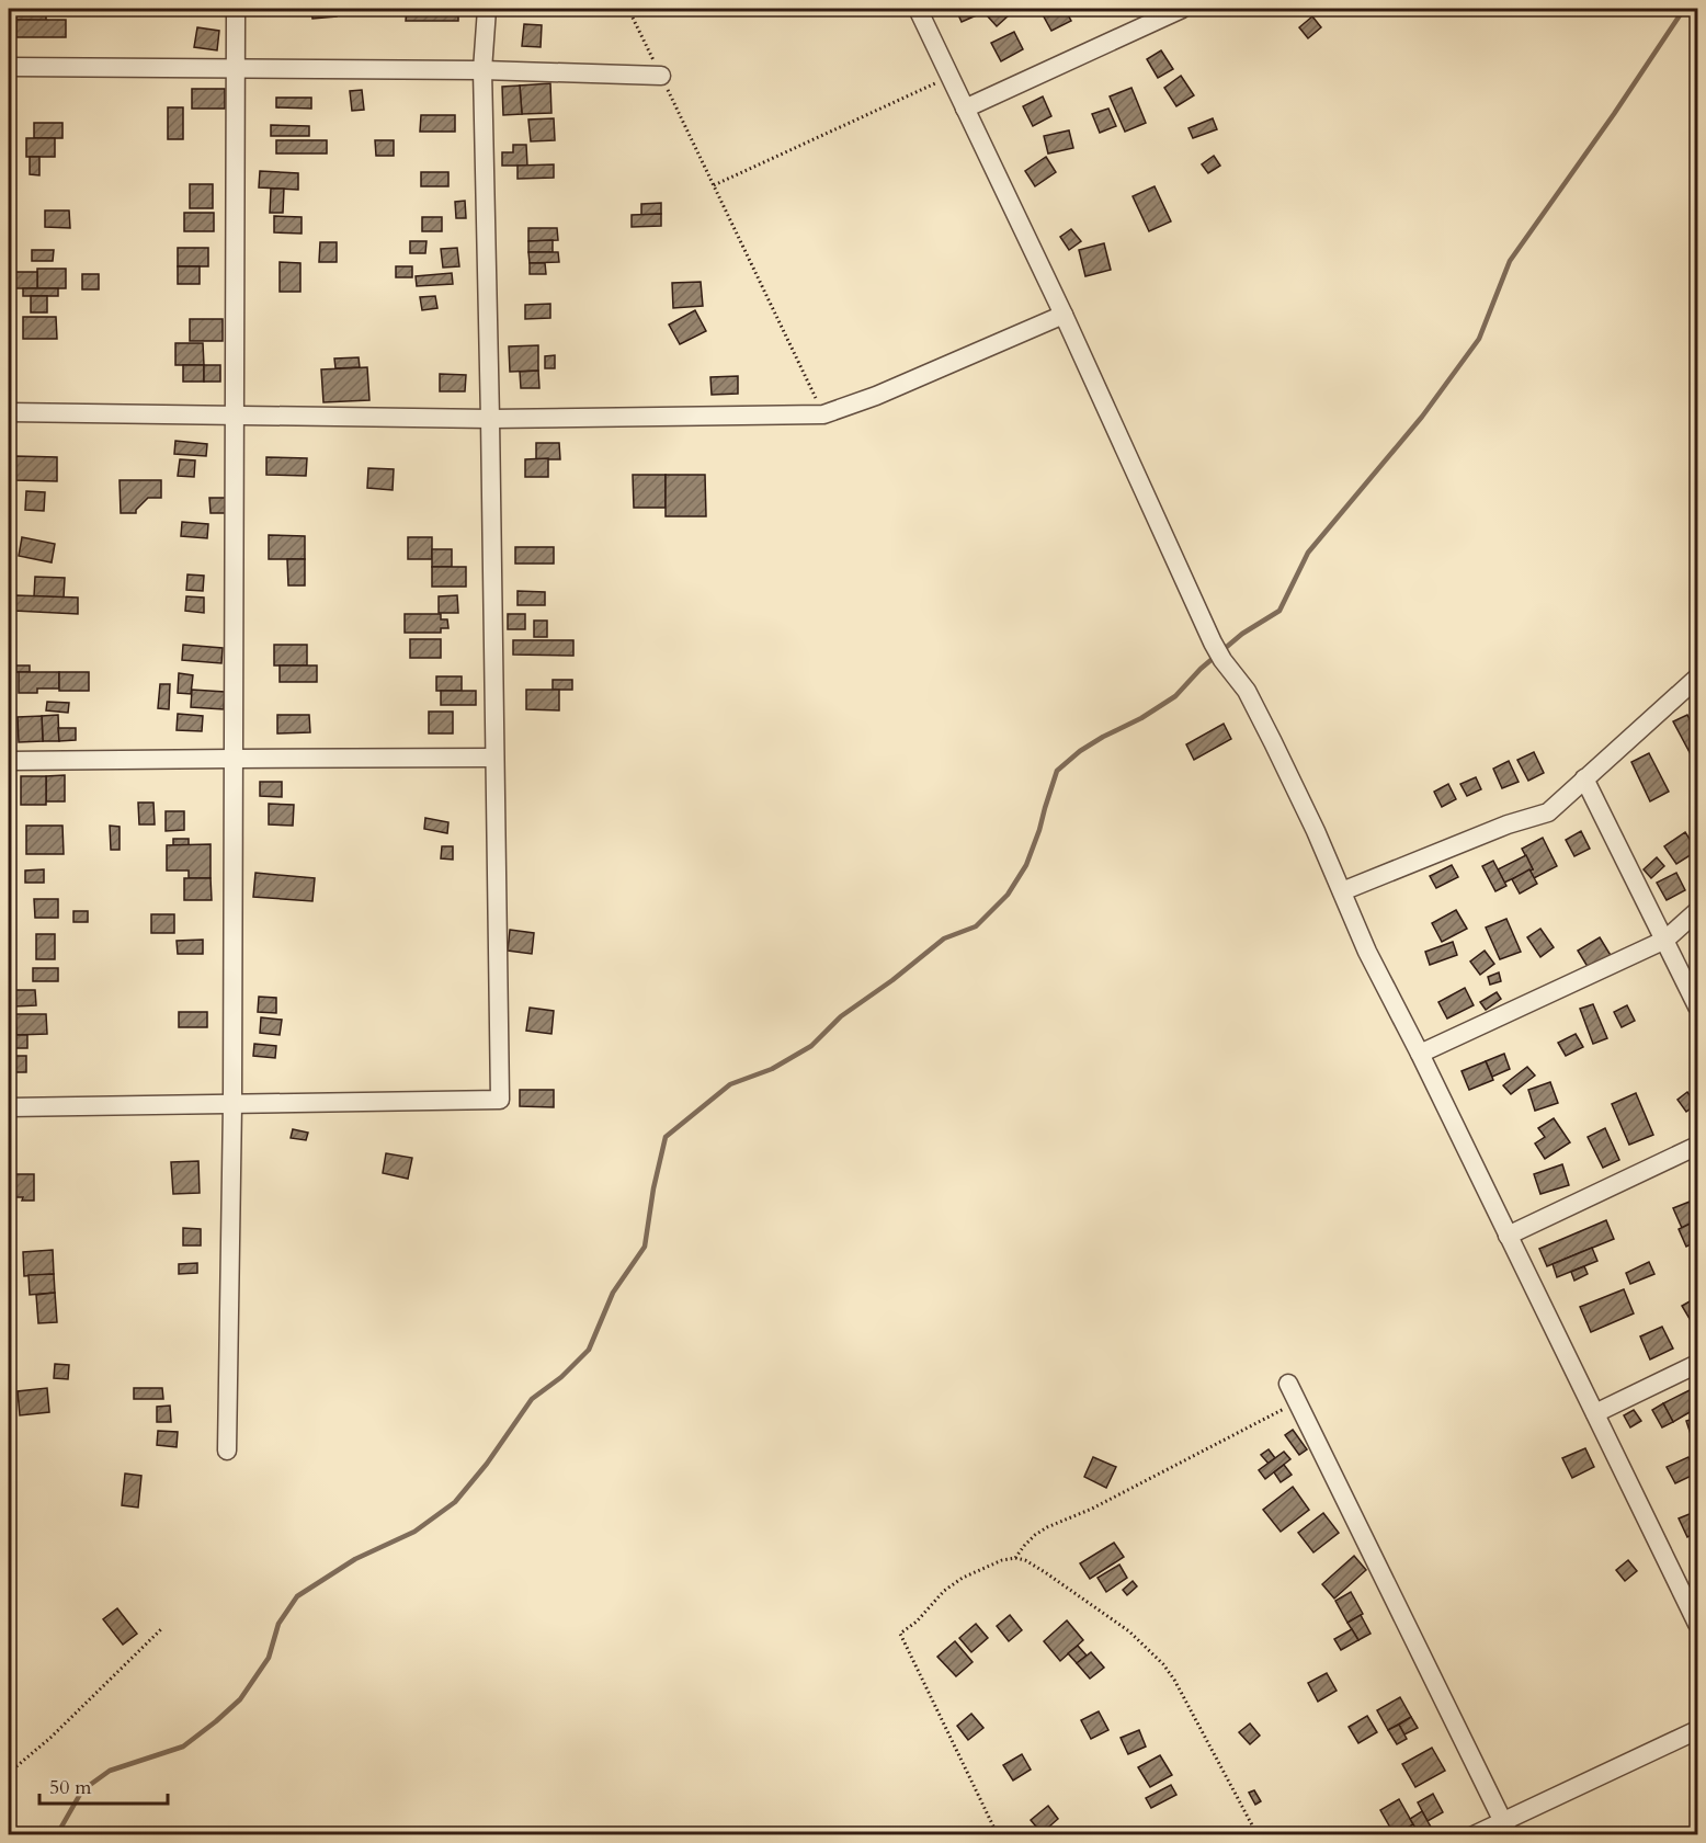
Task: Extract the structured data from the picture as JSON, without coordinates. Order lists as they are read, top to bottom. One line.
{"scale_bar":"50 m"}
